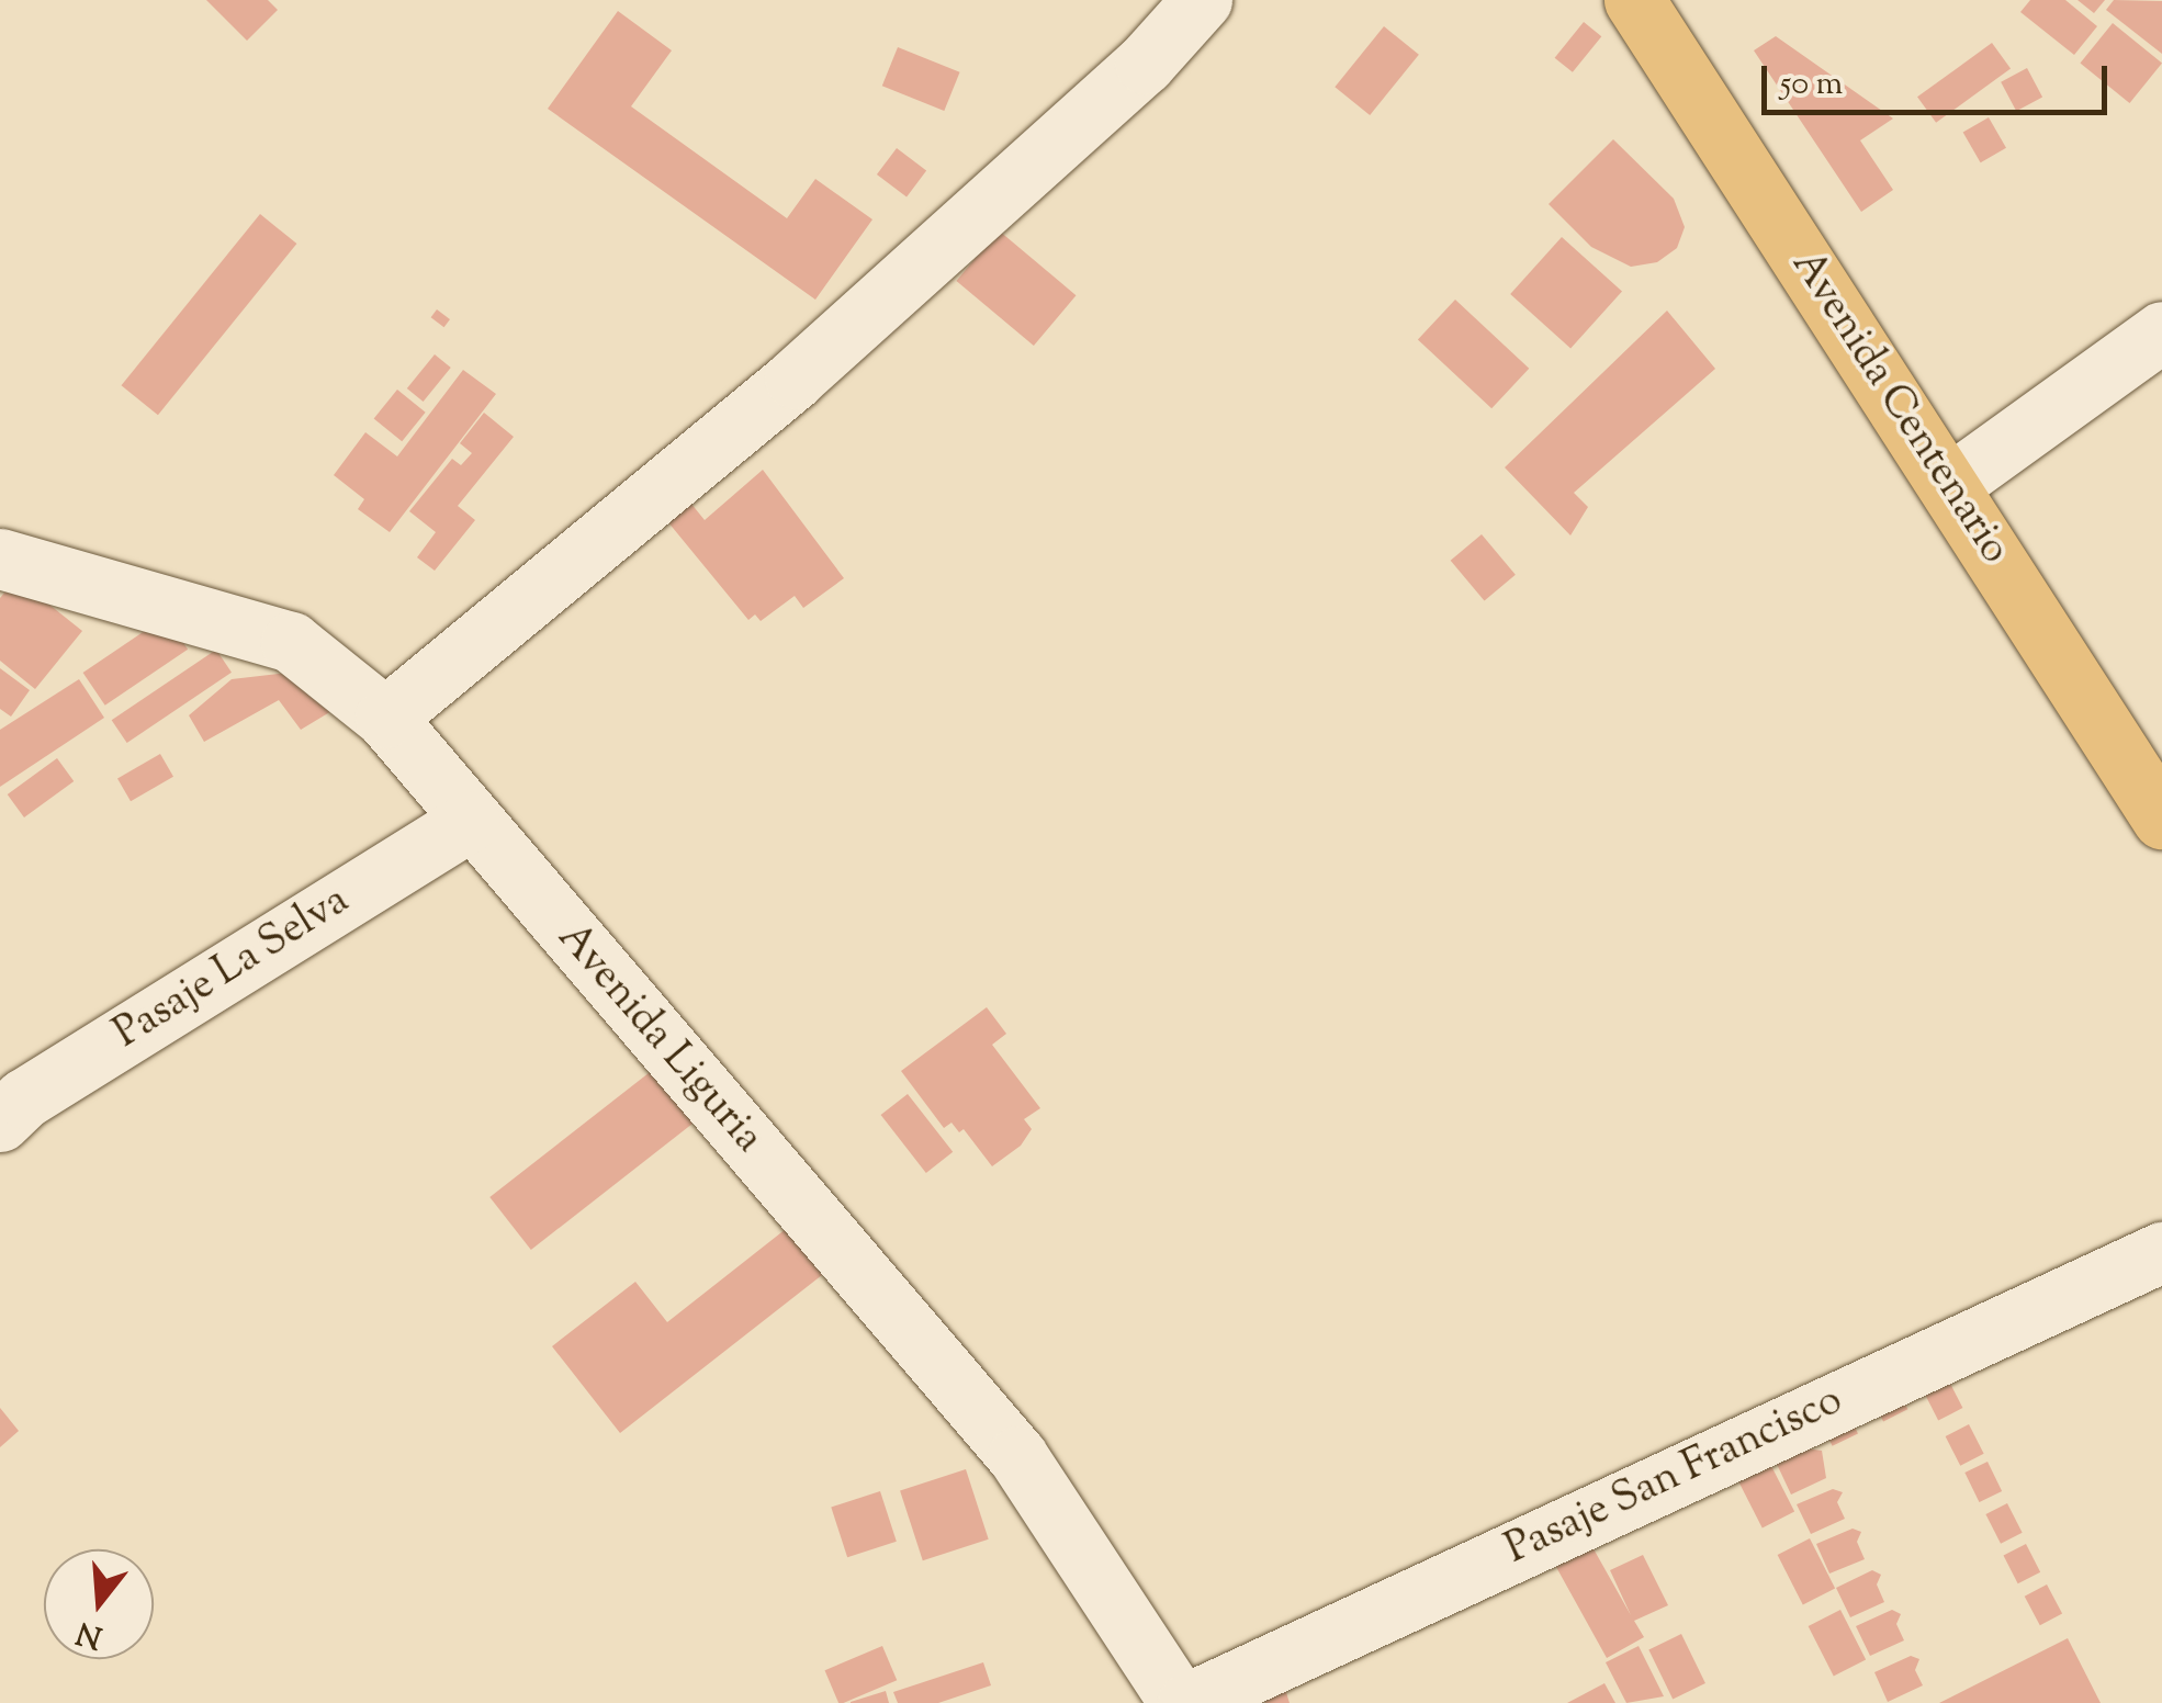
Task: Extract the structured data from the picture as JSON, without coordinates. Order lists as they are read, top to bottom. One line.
{"streets":{"main road":["Avenida Centenario"],"street":["Pasaje La Selva","Avenida Liguria","Pasaje San Francisco"]},"crossings":[["Pasaje La Selva","Avenida Liguria"],["Avenida Liguria","Pasaje San Francisco"]],"scale_bar":"50 m","north":"bottom"}
